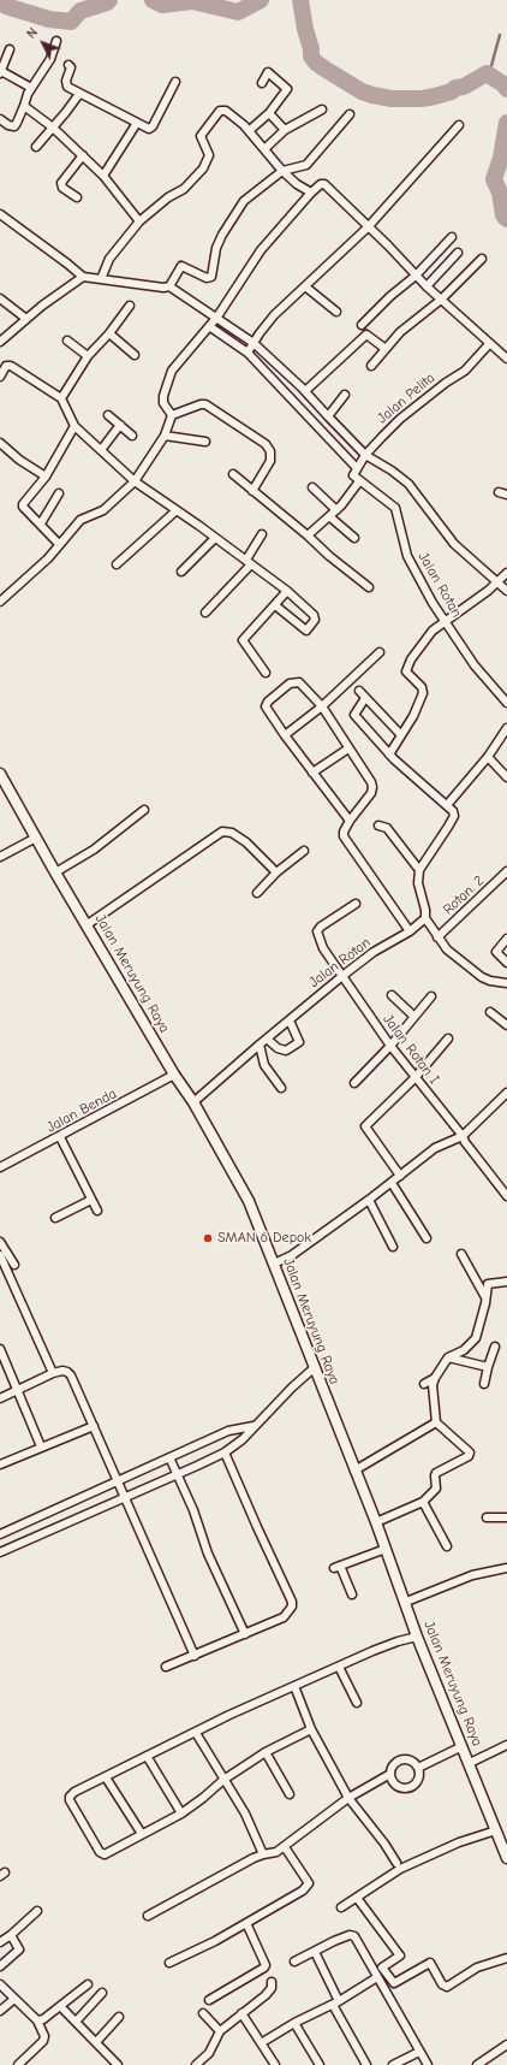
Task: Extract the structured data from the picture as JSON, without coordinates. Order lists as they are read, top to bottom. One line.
{"streets":{"main road":["Jalan Meruyung Raya"],"street":["Jalan Pelita","Jalan Rotan","Rotan. 2","Jalan Rotan I","Jalan Benda"]},"crossings":[["Jalan Rotan","Jalan Meruyung Raya"],["Jalan Rotan","Jalan Rotan I"],["Jalan Meruyung Raya","Jalan Benda"]],"places":["SMAN 6 Depok"],"north":"top left"}
